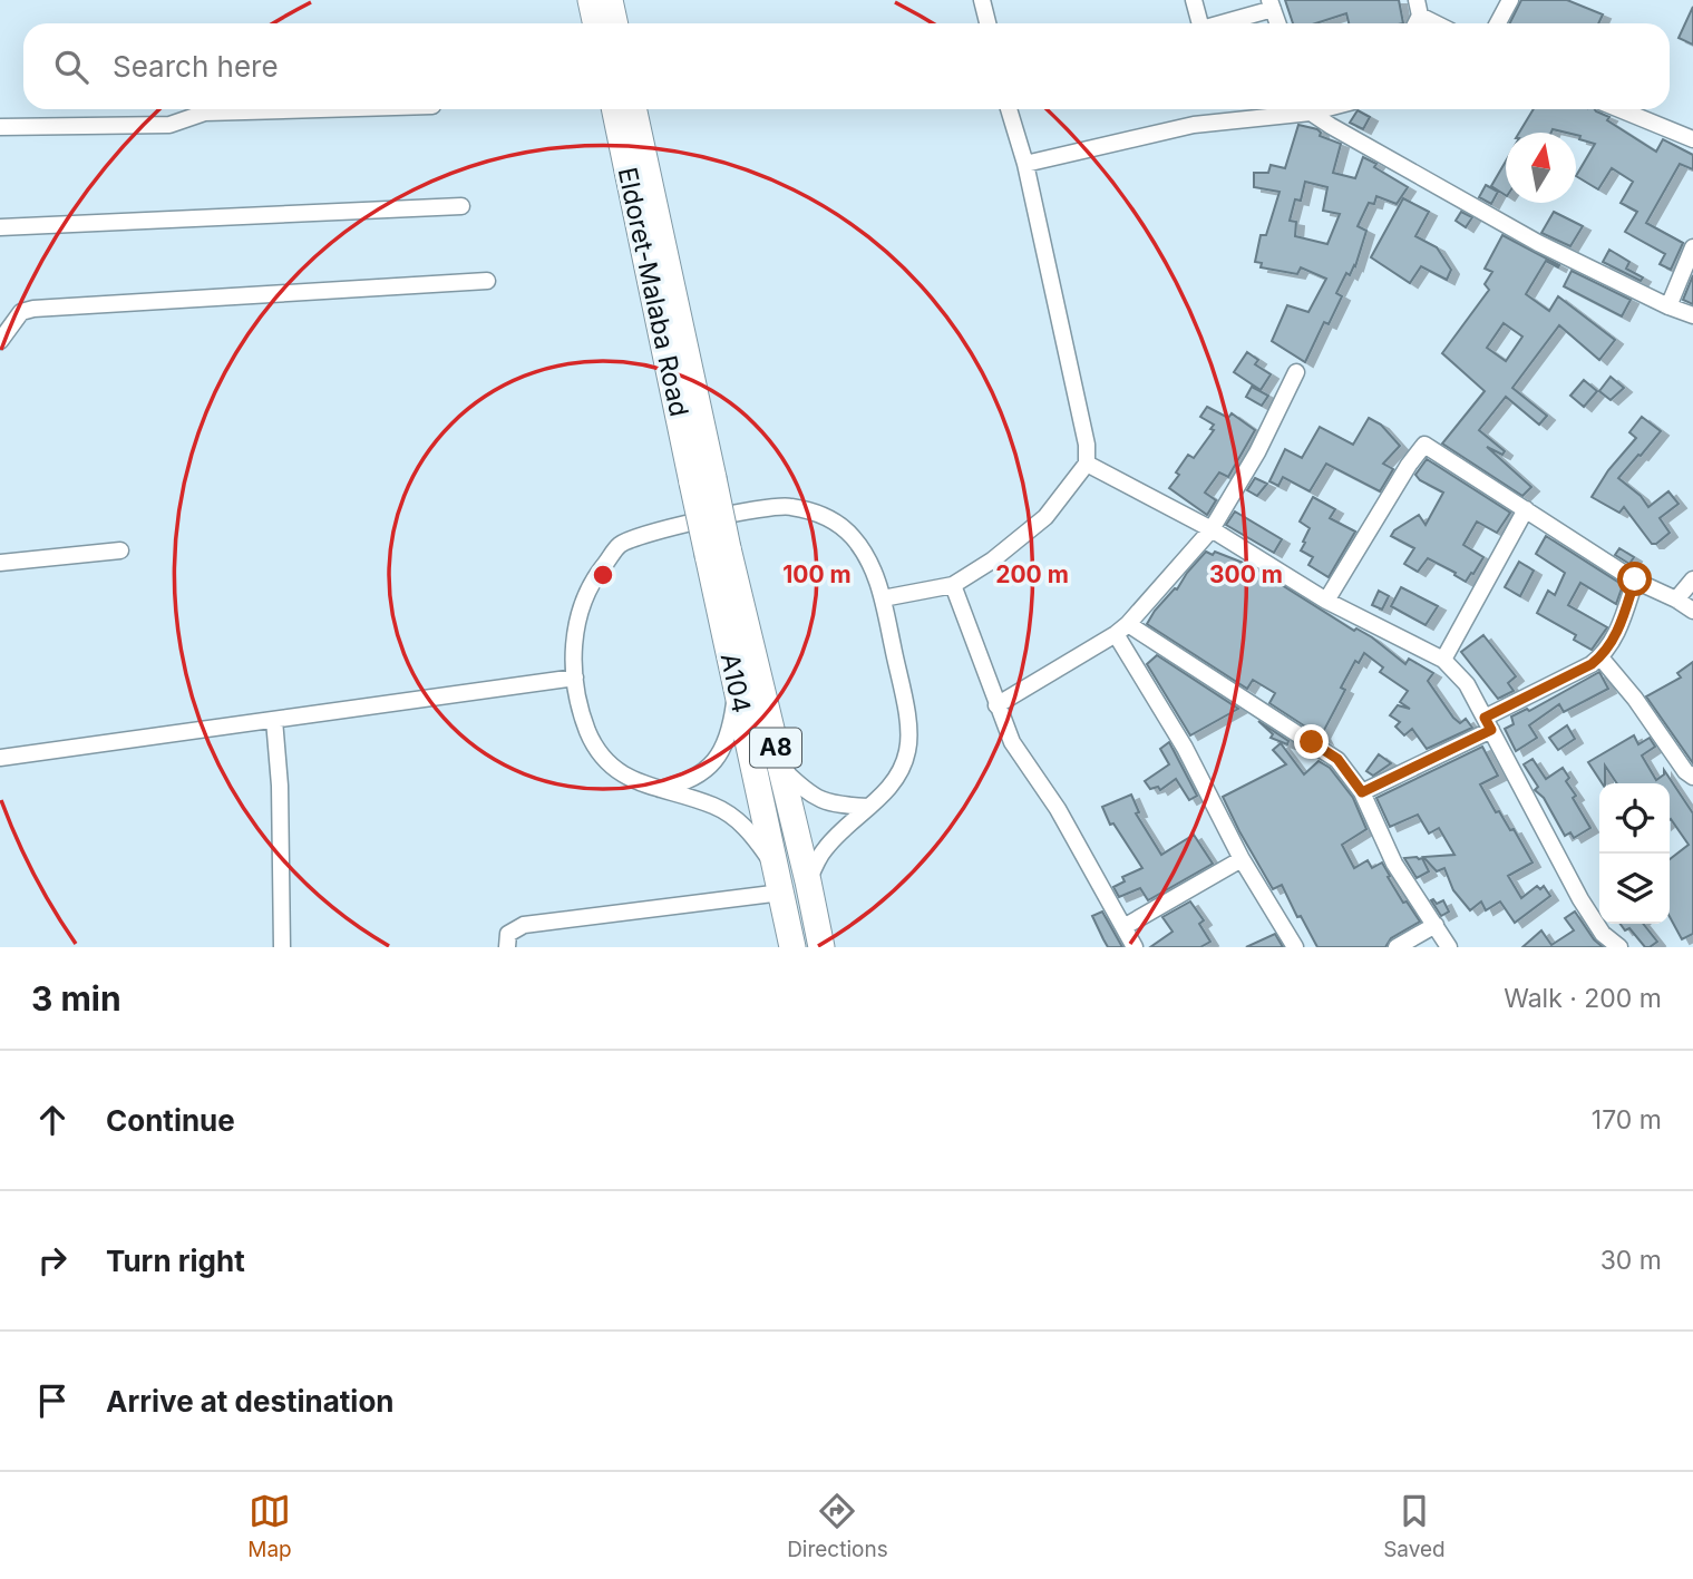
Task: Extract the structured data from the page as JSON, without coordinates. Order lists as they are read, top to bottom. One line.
{"streets":{"highway":["Eldoret-Malaba Road","A104","A8"]},"crossings":[["Eldoret-Malaba Road","A8"],["A104","A8"]],"north":"top","page":{"search":"Search here","heading":["3 min","Walk · 200 m"],"list":[["Continue","170 m"],["Turn right","30 m"],"Arrive at destination"],"nav":["Map","Directions","Saved"]},"rings":["100 m","200 m","300 m"]}
